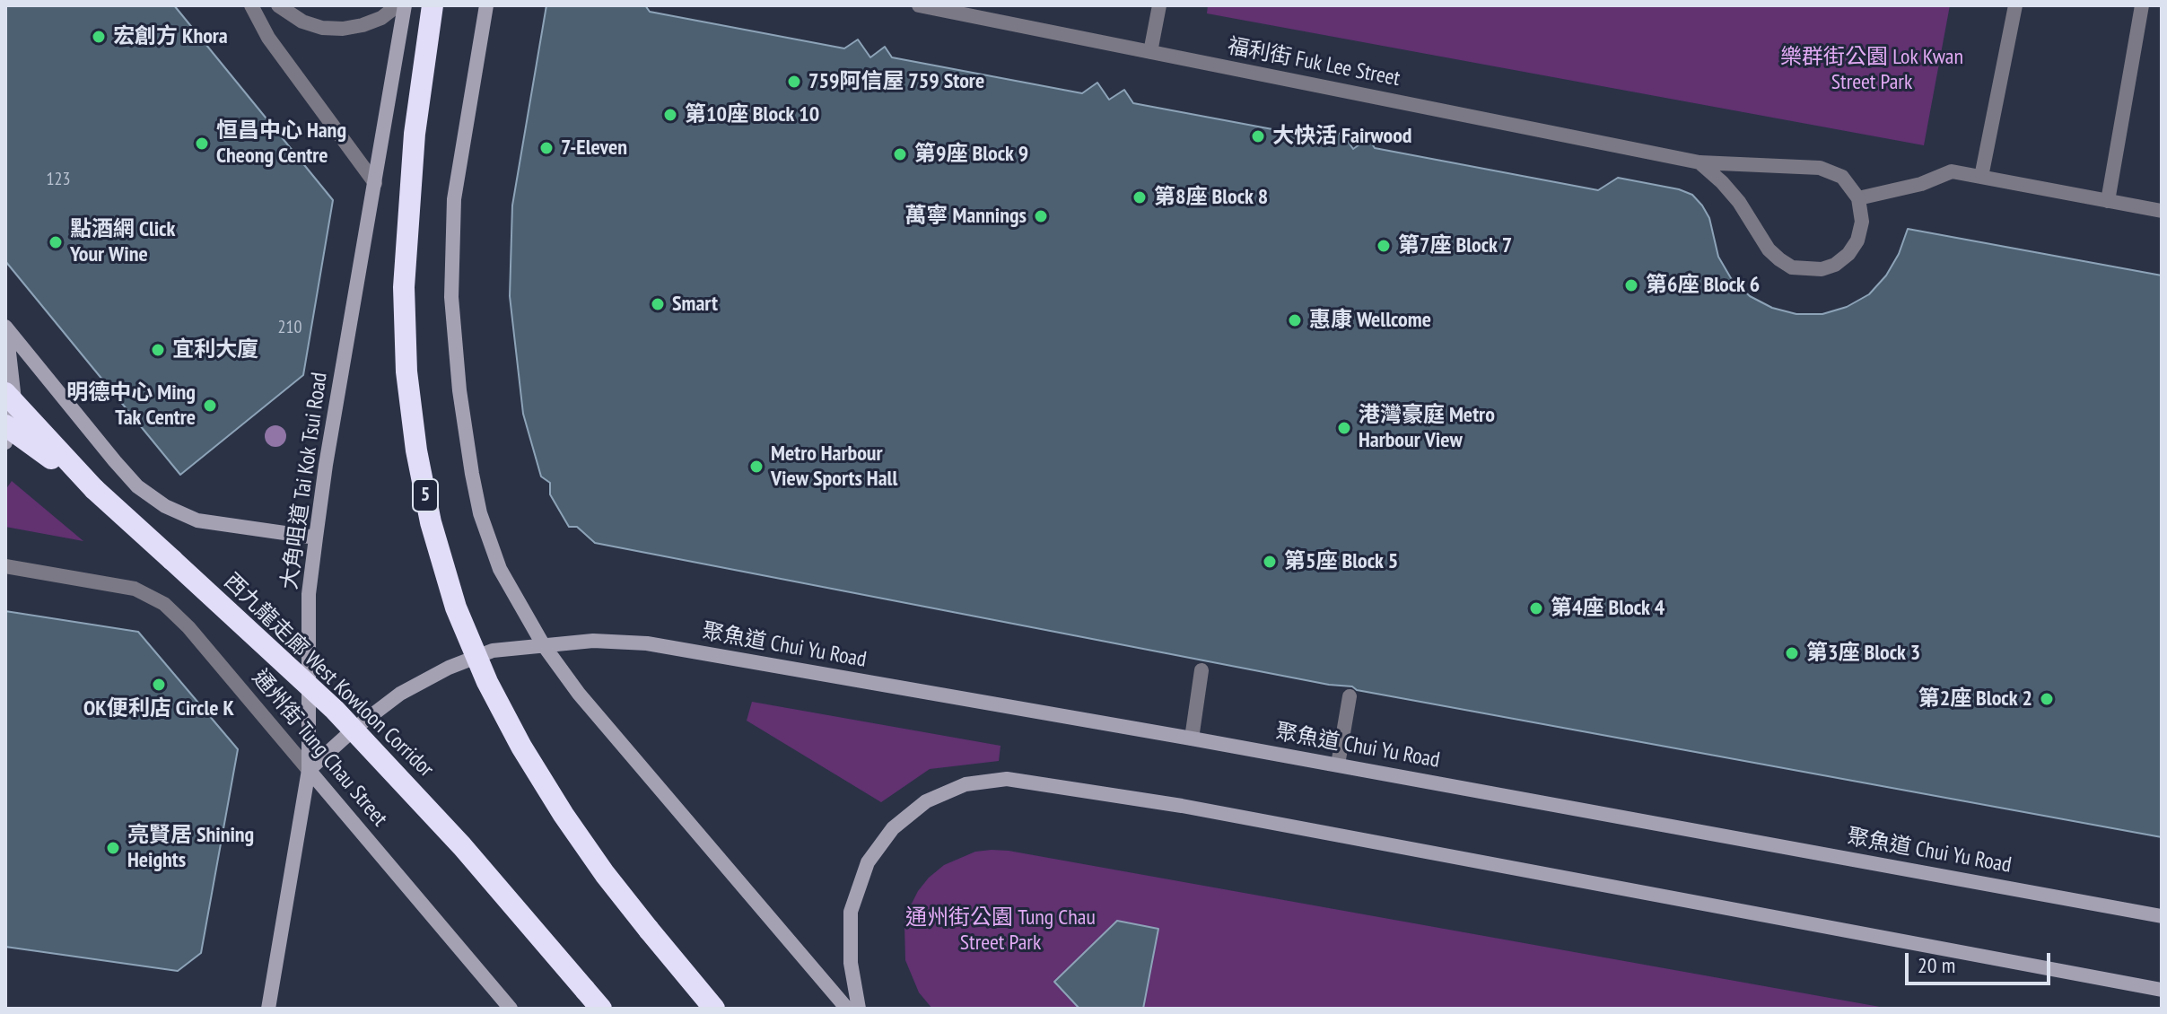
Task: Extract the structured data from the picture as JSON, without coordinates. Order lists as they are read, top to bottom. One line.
{"streets":{"highway":["5","西九龍走廊 West Kowloon Corridor"],"main road":["大角咀道 Tai Kok Tsui Road","聚魚道 Chui Yu Road","通州街 Tung Chau Street"],"street":["福利街 Fuk Lee Street"]},"crossings":[["大角咀道 Tai Kok Tsui Road","聚魚道 Chui Yu Road"],["大角咀道 Tai Kok Tsui Road","通州街 Tung Chau Street"],["聚魚道 Chui Yu Road","通州街 Tung Chau Street"]],"parks":["樂群街公園 Lok Kwan Street Park","通州街公園 Tung Chau Street Park"],"places":["宏創方 Khora","759阿信屋 759 Store","第10座 Block 10","大快活 Fairwood","恒昌中心 Hang Cheong Centre","7-Eleven","第9座 Block 9","第8座 Block 8","萬寧 Mannings","點酒網 Click Your Wine","第7座 Block 7","第6座 Block 6","Smart","惠康 Wellcome","宜利大廈","明德中心 Ming Tak Centre","港灣豪庭 Metro Harbour View","Metro Harbour View Sports Hall","第5座 Block 5","第4座 Block 4","第3座 Block 3","OK便利店 Circle K","第2座 Block 2","亮賢居 Shining Heights"],"house_numbers":["123","210"],"scale_bar":"20 m"}
